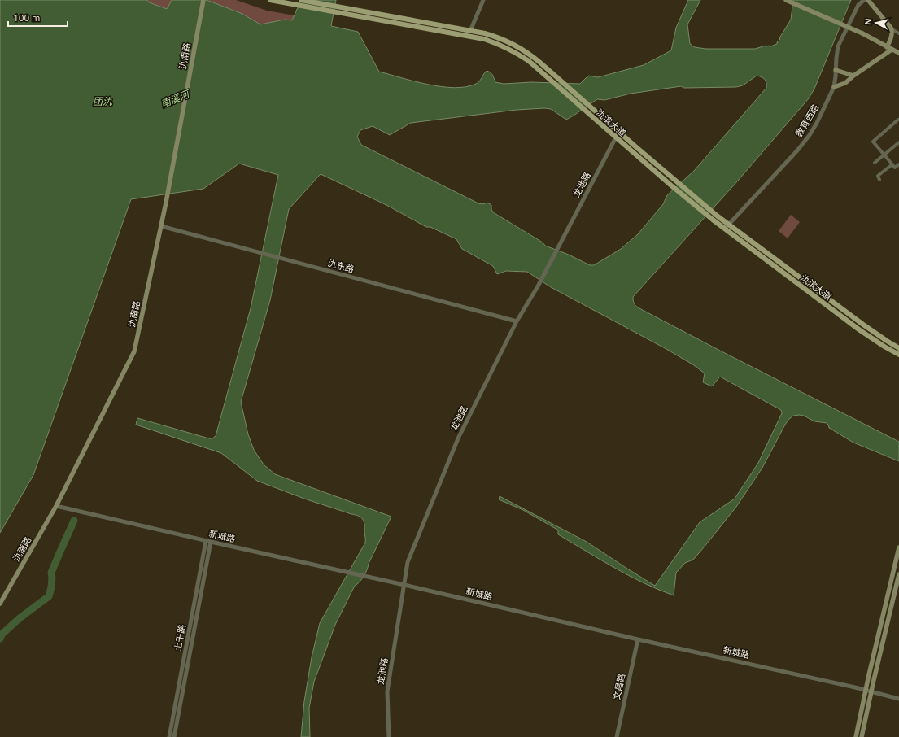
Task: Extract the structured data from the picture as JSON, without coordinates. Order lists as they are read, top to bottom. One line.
{"streets":{"main road":["氿南路","氿滨大道"],"street":["教育西路","龙池路","氿东路","新城路","土干路","文昌路"]},"crossings":[["氿南路","氿东路"],["氿南路","新城路"],["教育西路","氿滨大道"],["氿滨大道","龙池路"],["龙池路","氿东路"],["龙池路","新城路"],["新城路","土干路"],["新城路","文昌路"]],"water":["南溪河","团氿"],"scale_bar":"100 m","north":"left"}
